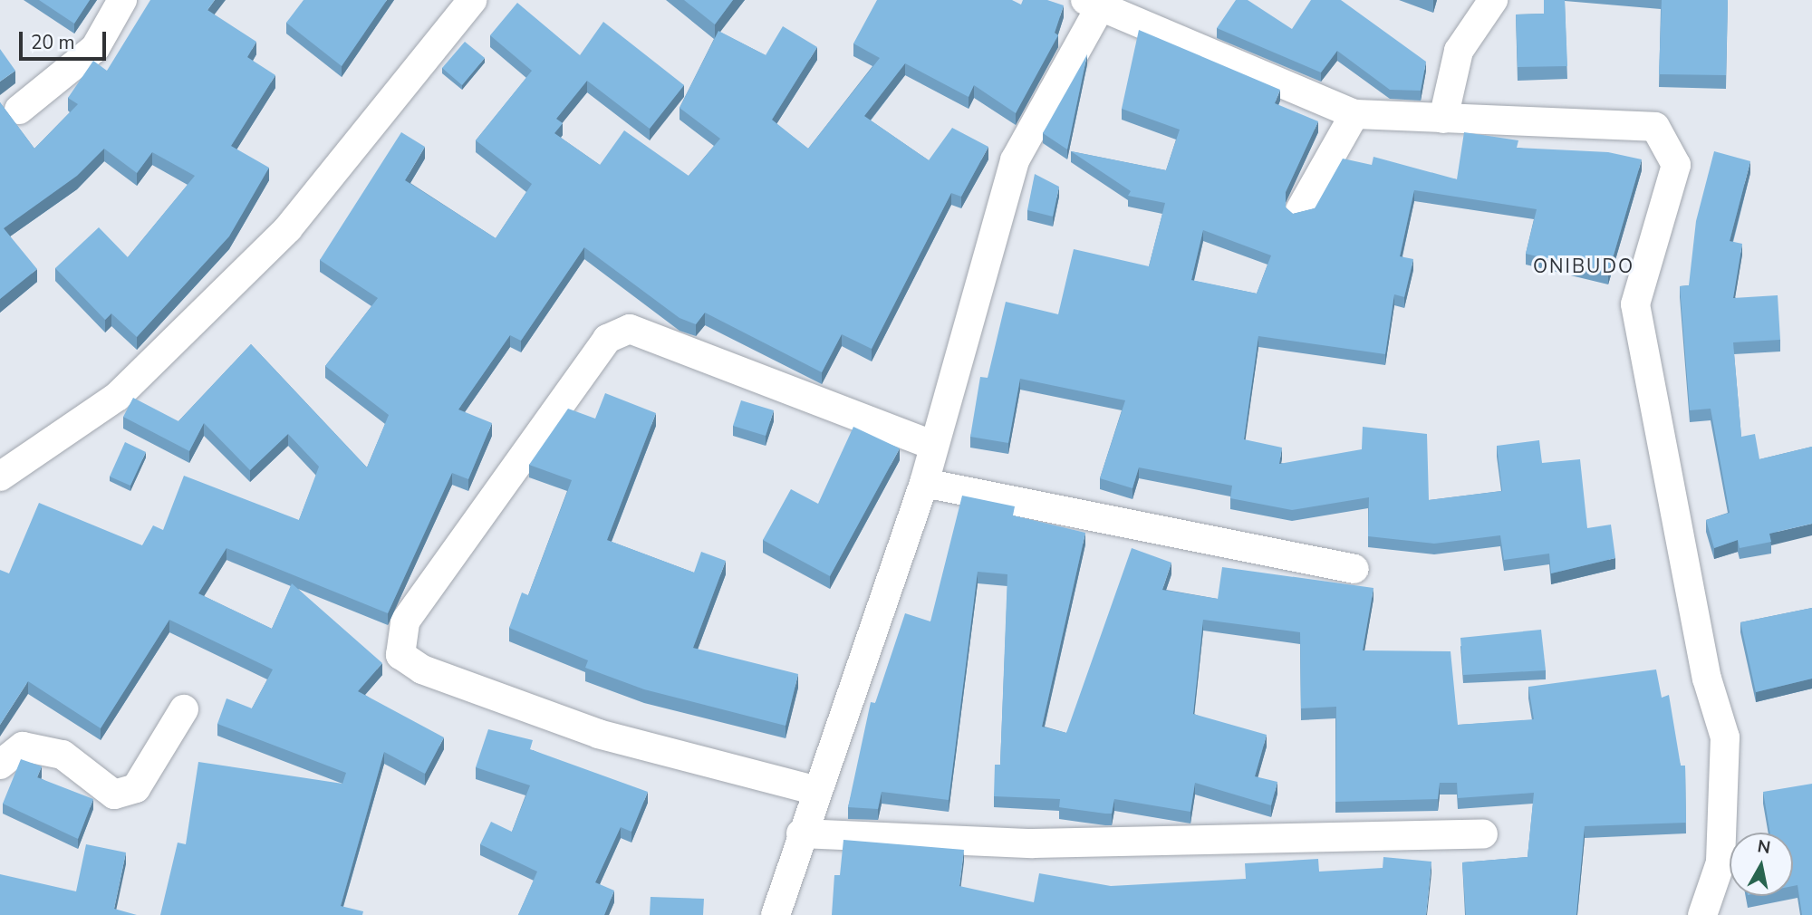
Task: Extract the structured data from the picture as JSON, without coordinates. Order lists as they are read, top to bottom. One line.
{"districts":["ONIBUDO"],"scale_bar":"20 m","north":"top"}
